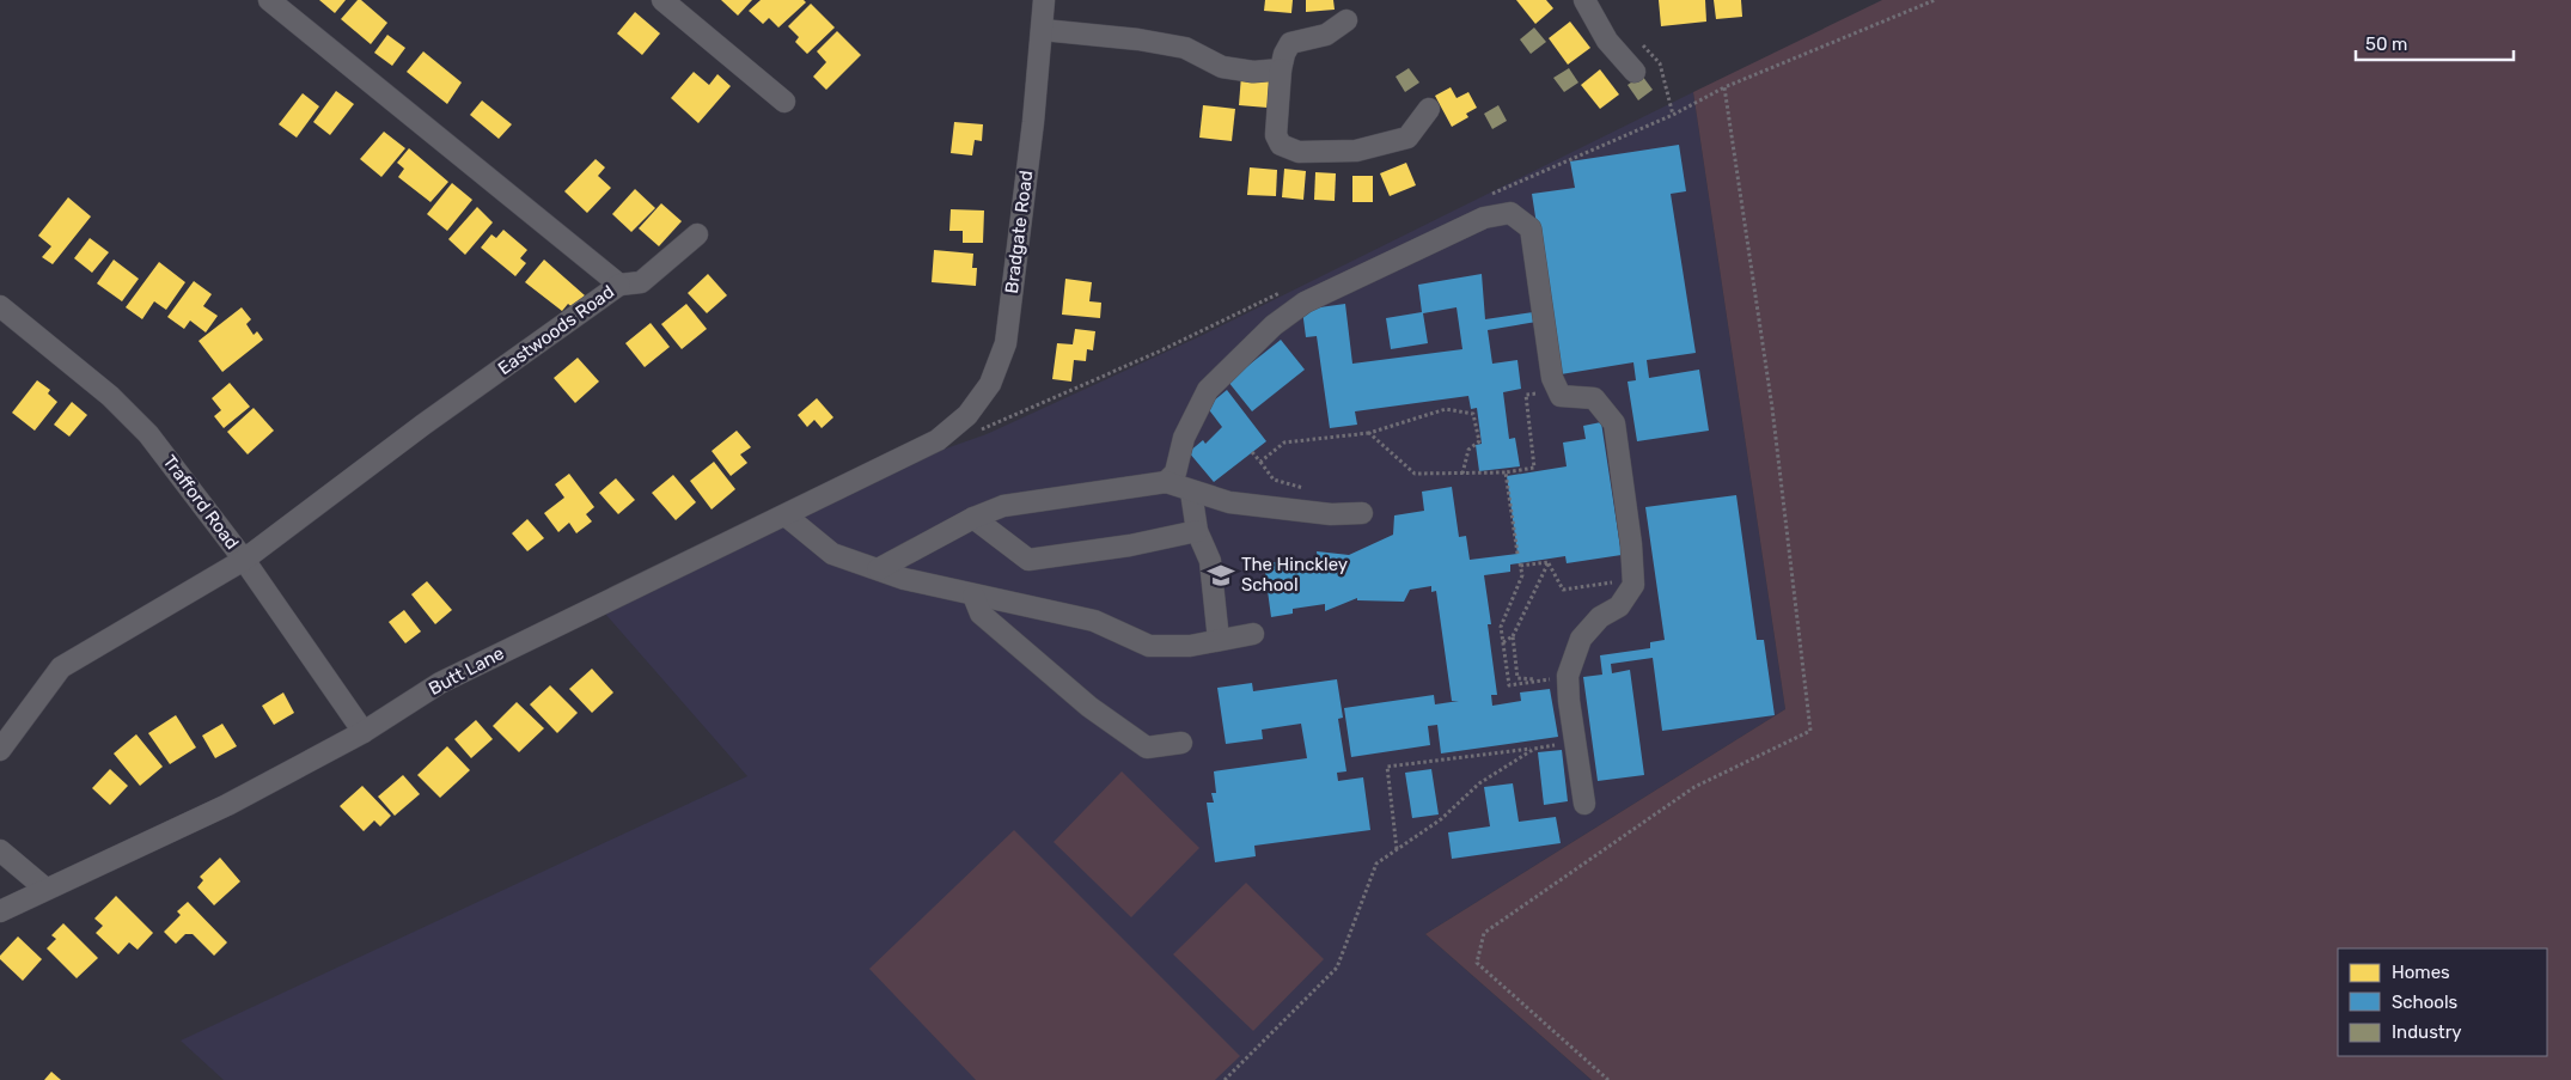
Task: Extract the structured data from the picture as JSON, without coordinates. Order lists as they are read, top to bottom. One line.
{"streets":{"street":["Bradgate Road","Eastwoods Road","Trafford Road","Butt Lane"]},"crossings":[["Bradgate Road","Butt Lane"],["Eastwoods Road","Trafford Road"],["Trafford Road","Butt Lane"]],"places":{"school or university":["The Hinckley School"]},"legend":["Homes","Schools","Industry"],"scale_bar":"50 m"}
